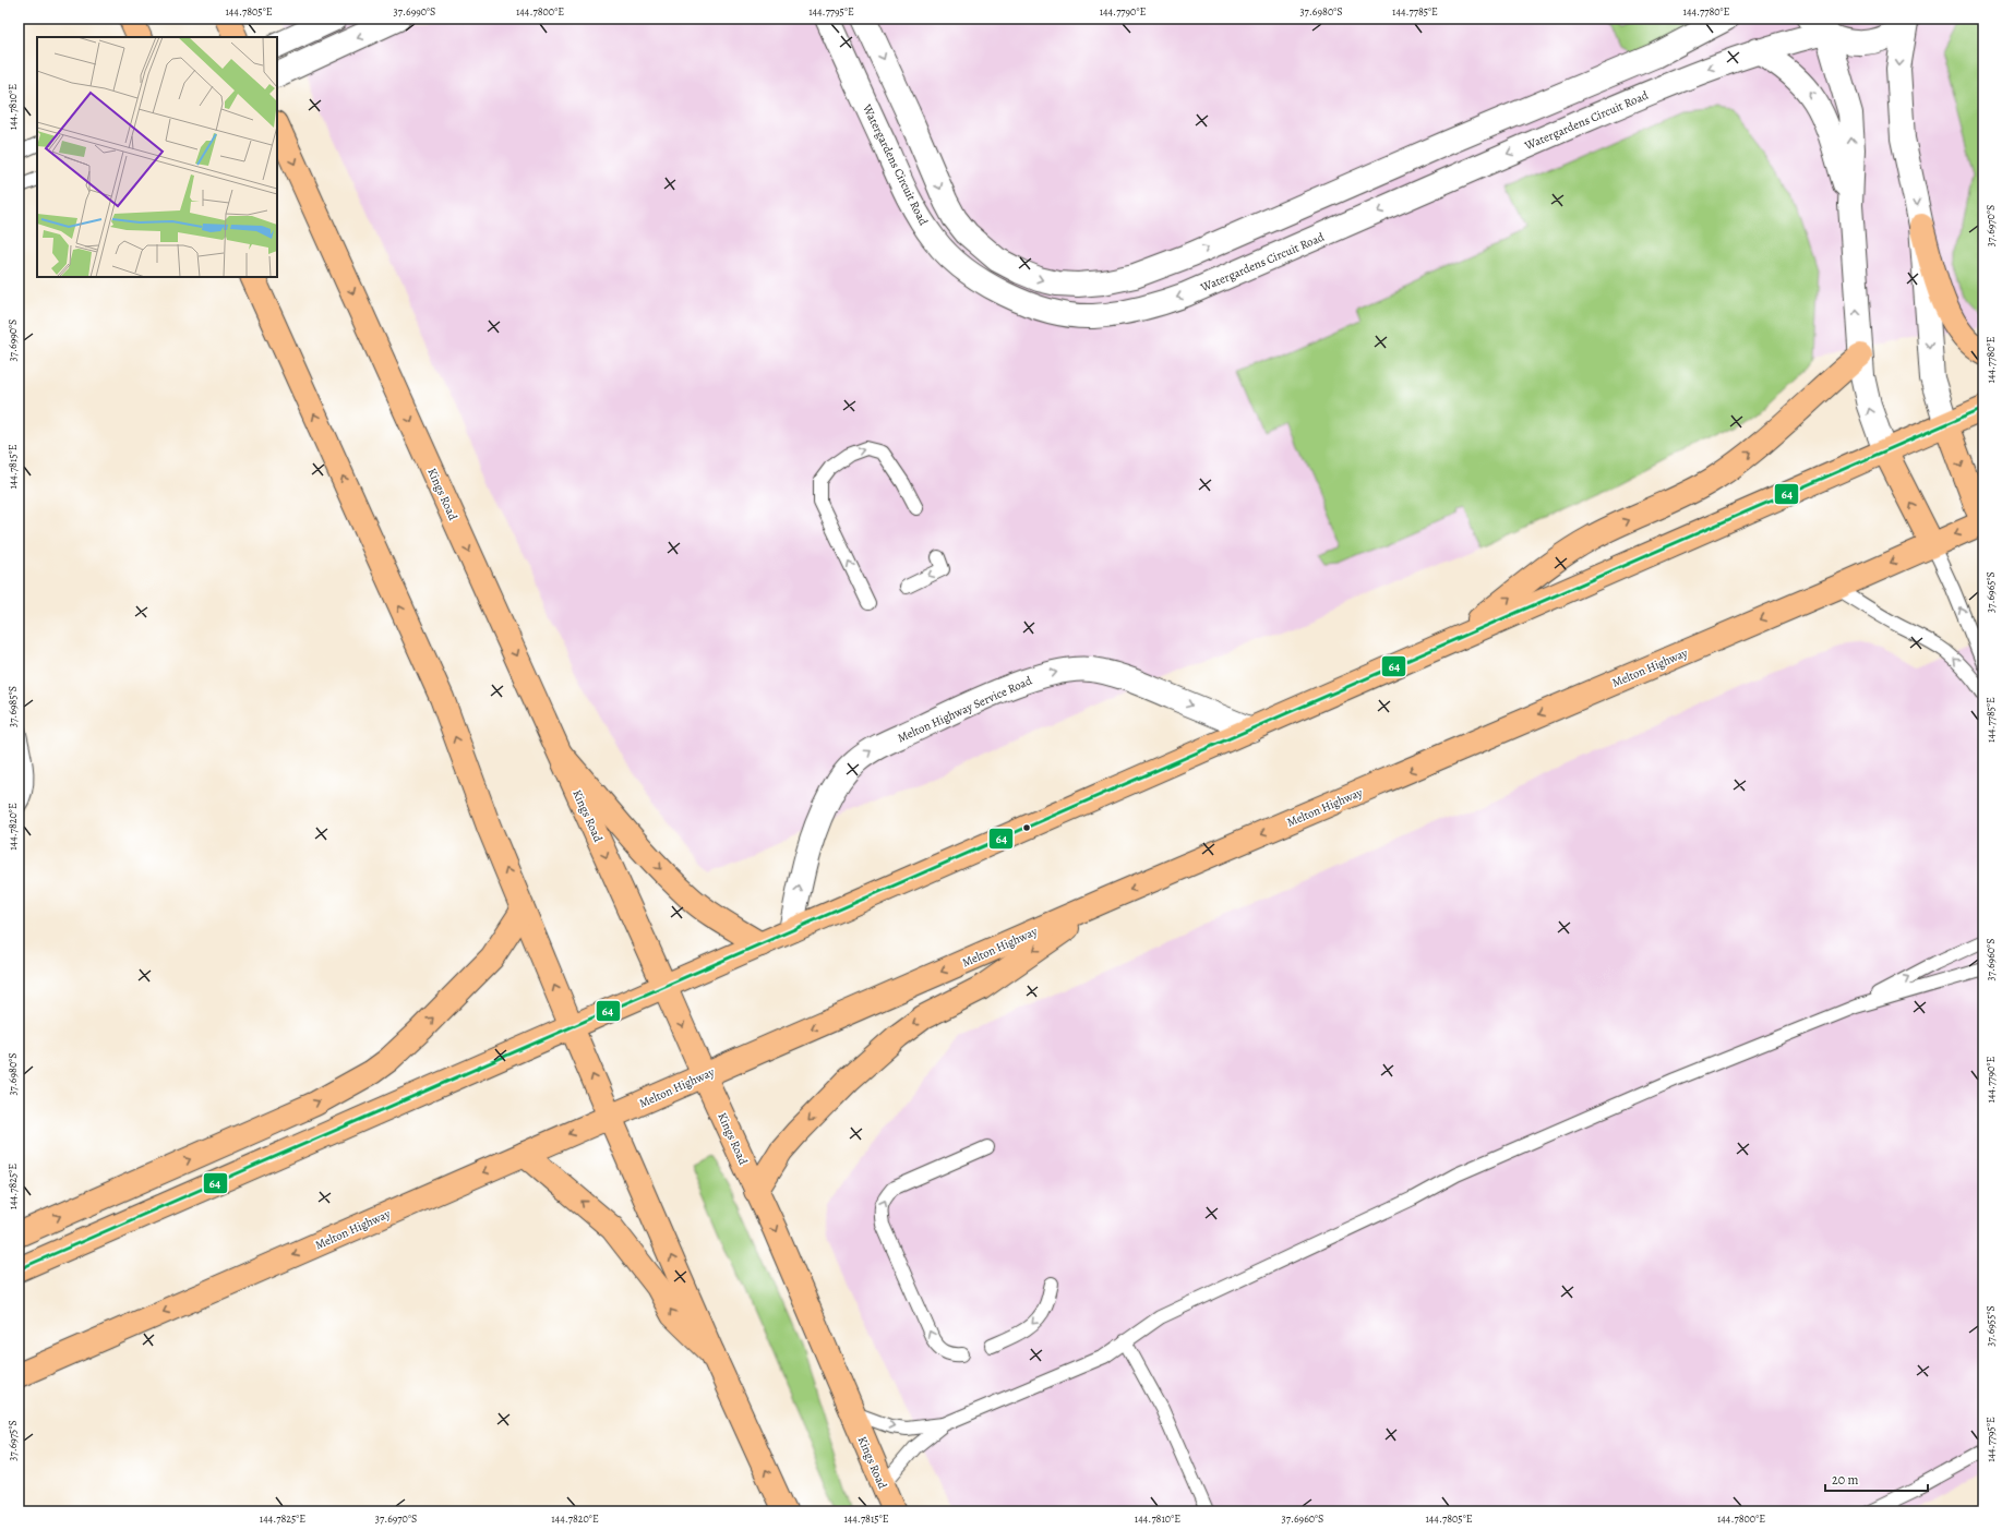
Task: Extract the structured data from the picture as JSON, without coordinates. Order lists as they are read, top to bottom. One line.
{"streets":{"main road":["Kings Road","Melton Highway"],"street":["Watergardens Circuit Road","Melton Highway Service Road"]},"crossings":[["Kings Road","Melton Highway"]],"one_way":["Watergardens Circuit Road","Melton Highway Service Road"],"lines":["transit line 64"],"scale_bar":"20 m","coordinates":["144.7805°E","37.6990°S","144.7800°E","144.7795°E","144.7790°E","37.6980°S","144.7785°E","144.7780°E","144.7810°E","37.6970°S","144.7815°E","37.6965°S","37.6985°S","144.7820°E","37.6960°S","144.7825°E","37.6955°S","37.6975°S"]}
